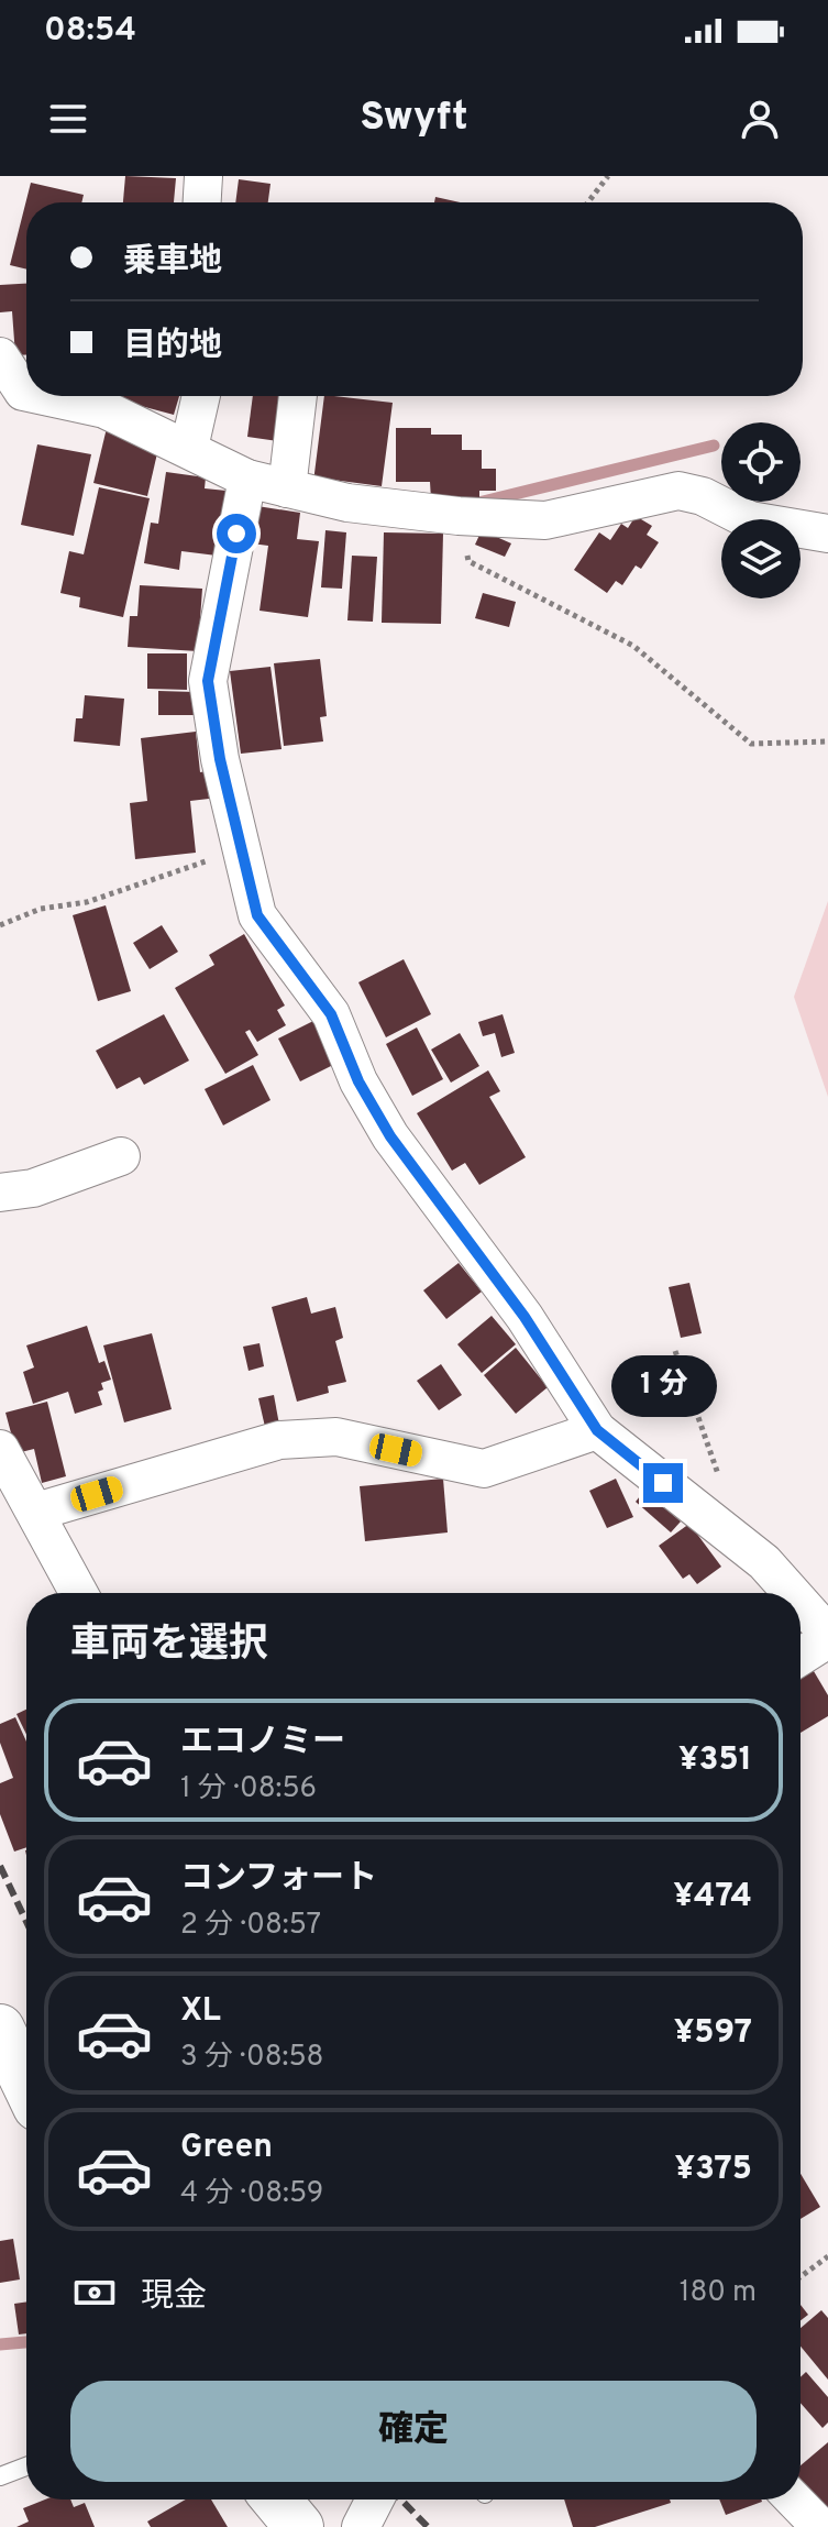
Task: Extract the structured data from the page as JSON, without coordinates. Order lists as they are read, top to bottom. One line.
{"page":{"status":"08:54","header":"Swyft","banner":["乗車地","目的地"],"bubble":"1 分","heading":"車両を選択","list":[{"name":"エコノミー","note":"1 分 · 08:56","value":"¥351"},{"name":"コンフォート","note":"2 分 · 08:57","value":"¥474"},{"name":"XL","note":"3 分 · 08:58","value":"¥597"},{"name":"Green","note":"4 分 · 08:59","value":"¥375"}],"pay":["現金","180 m"],"buttons":"確定"}}
